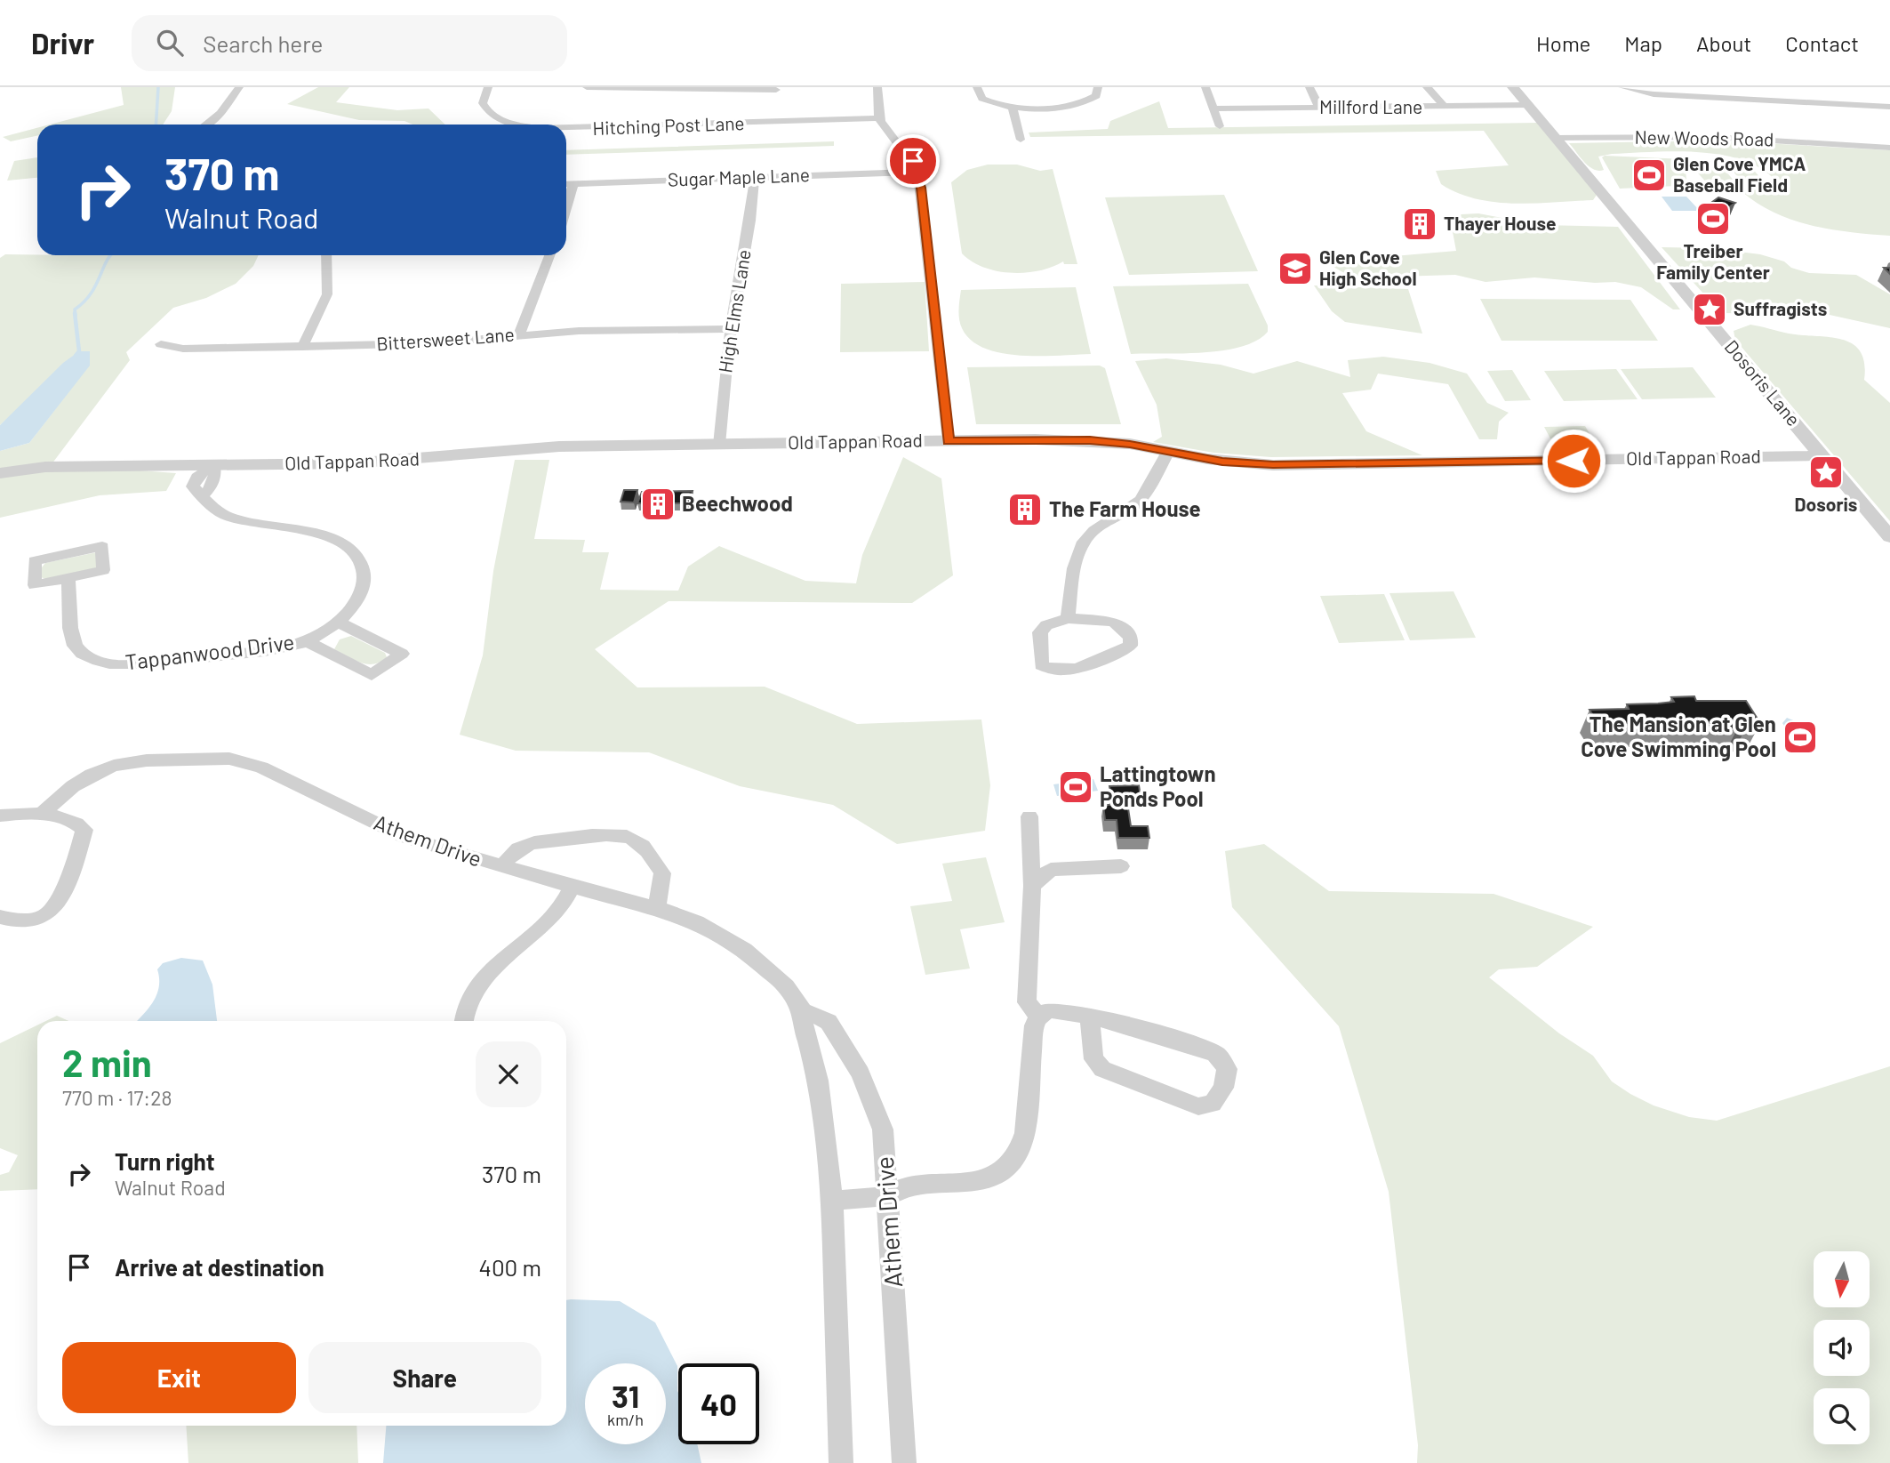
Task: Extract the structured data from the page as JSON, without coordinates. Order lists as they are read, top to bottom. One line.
{"streets":{"street":["Millford Lane","Hitching Post Lane","New Woods Road","Sugar Maple Lane","High Elms Lane","Bittersweet Lane","Dosoris Lane","Old Tappan Road","Tappanwood Drive","Athem Drive"]},"crossings":[["Millford Lane","Dosoris Lane"],["New Woods Road","Dosoris Lane"],["Sugar Maple Lane","High Elms Lane"],["High Elms Lane","Bittersweet Lane"],["High Elms Lane","Old Tappan Road"],["Dosoris Lane","Old Tappan Road"],["Old Tappan Road","Tappanwood Drive"]],"places":{"sports":["Glen Cove YMCA Baseball Field","Treiber Family Center","The Mansion at Glen Cove Swimming Pool","Lattingtown Ponds Pool"],"building":["Thayer House","Beechwood","The Farm House"],"school or university":["Glen Cove High School"],"place":["Suffragists","Dosoris"]},"north":"bottom","page":{"header":"Drivr","search":"Search here","nav":["Home","Map","About","Contact"],"turn":["370 m","Walnut Road"],"heading":["2 min","770 m · 17:28"],"list":[{"name":"Turn right","note":"Walnut Road","value":"370 m"},{"name":"Arrive at destination","value":"400 m"}],"buttons":["Exit","Share"],"speed":"31 km/h","limit":"40"}}
